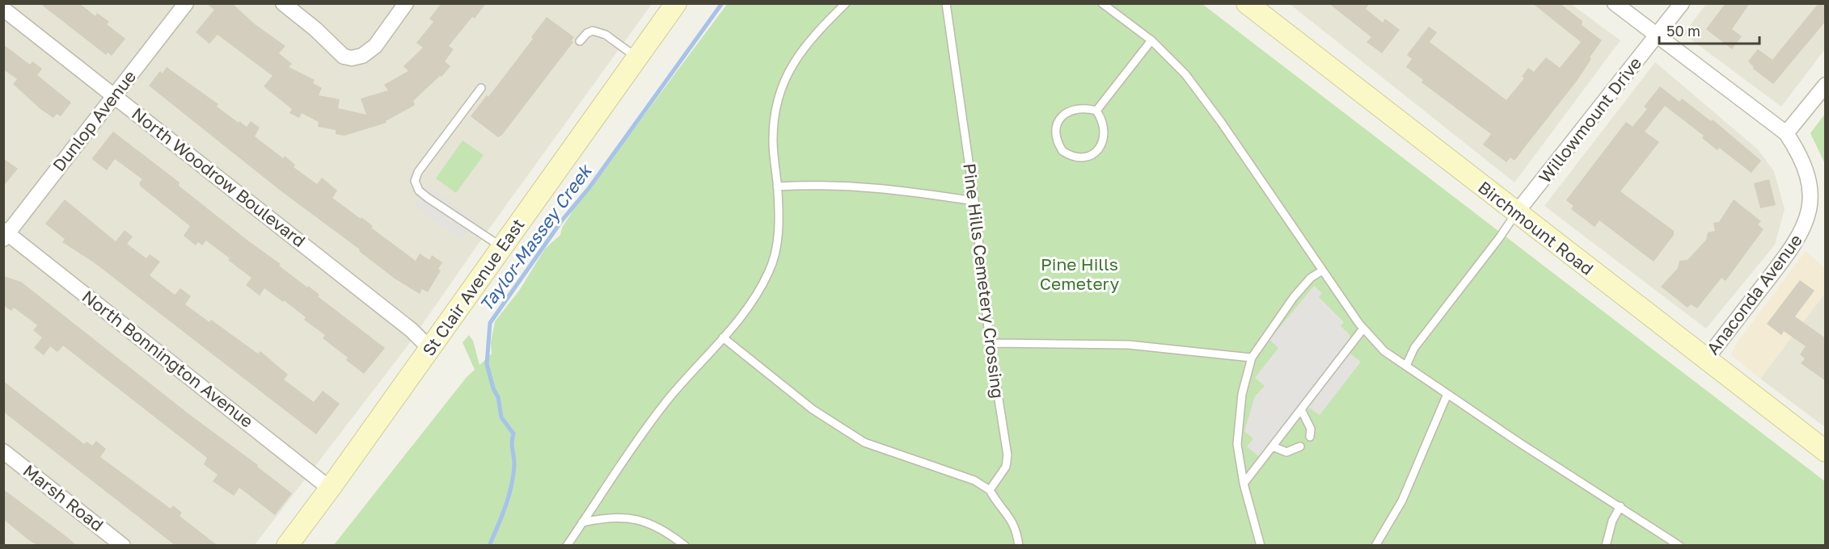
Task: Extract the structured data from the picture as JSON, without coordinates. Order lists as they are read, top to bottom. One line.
{"streets":{"main road":["Birchmount Road","St Clair Avenue East"],"street":["Willowmount Drive","Dunlop Avenue","North Woodrow Boulevard","Anaconda Avenue","North Bonnington Avenue","Marsh Road"],"lane":["Pine Hills Cemetery Crossing"]},"crossings":[["Willowmount Drive","Birchmount Road"],["Willowmount Drive","Anaconda Avenue"],["Dunlop Avenue","North Woodrow Boulevard"],["Dunlop Avenue","North Bonnington Avenue"],["North Woodrow Boulevard","St Clair Avenue East"],["Birchmount Road","Anaconda Avenue"],["St Clair Avenue East","North Bonnington Avenue"]],"water":["Taylor-Massey Creek"],"parks":["Pine Hills Cemetery"],"scale_bar":"50 m"}
